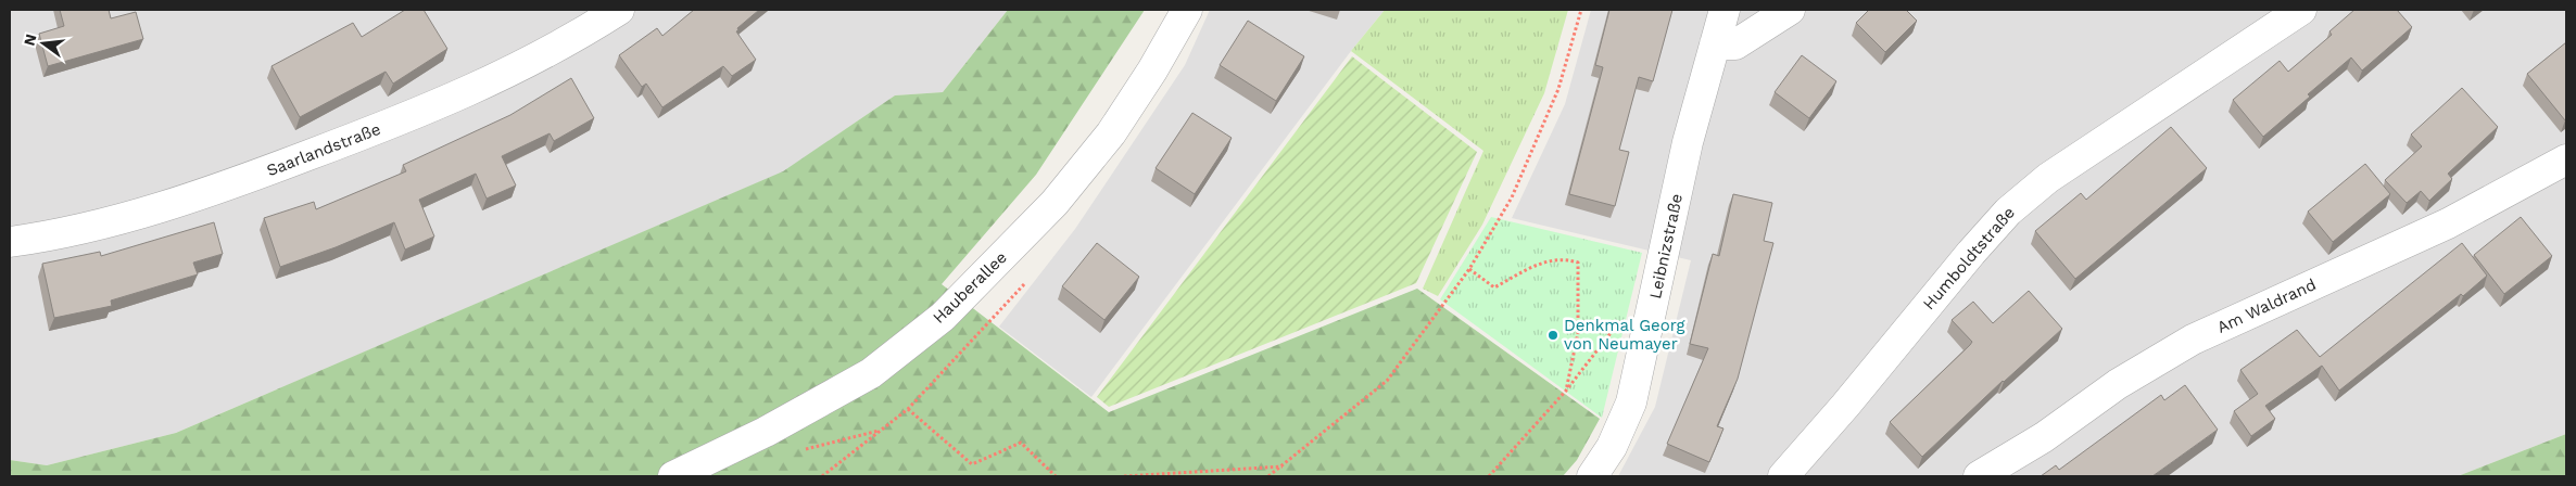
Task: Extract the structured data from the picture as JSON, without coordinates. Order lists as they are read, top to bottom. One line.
{"streets":{"street":["Saarlandstraße","Leibnizstraße","Humboldtstraße","Hauberallee","Am Waldrand"]},"places":["Denkmal Georg von Neumayer"],"north":"left"}
